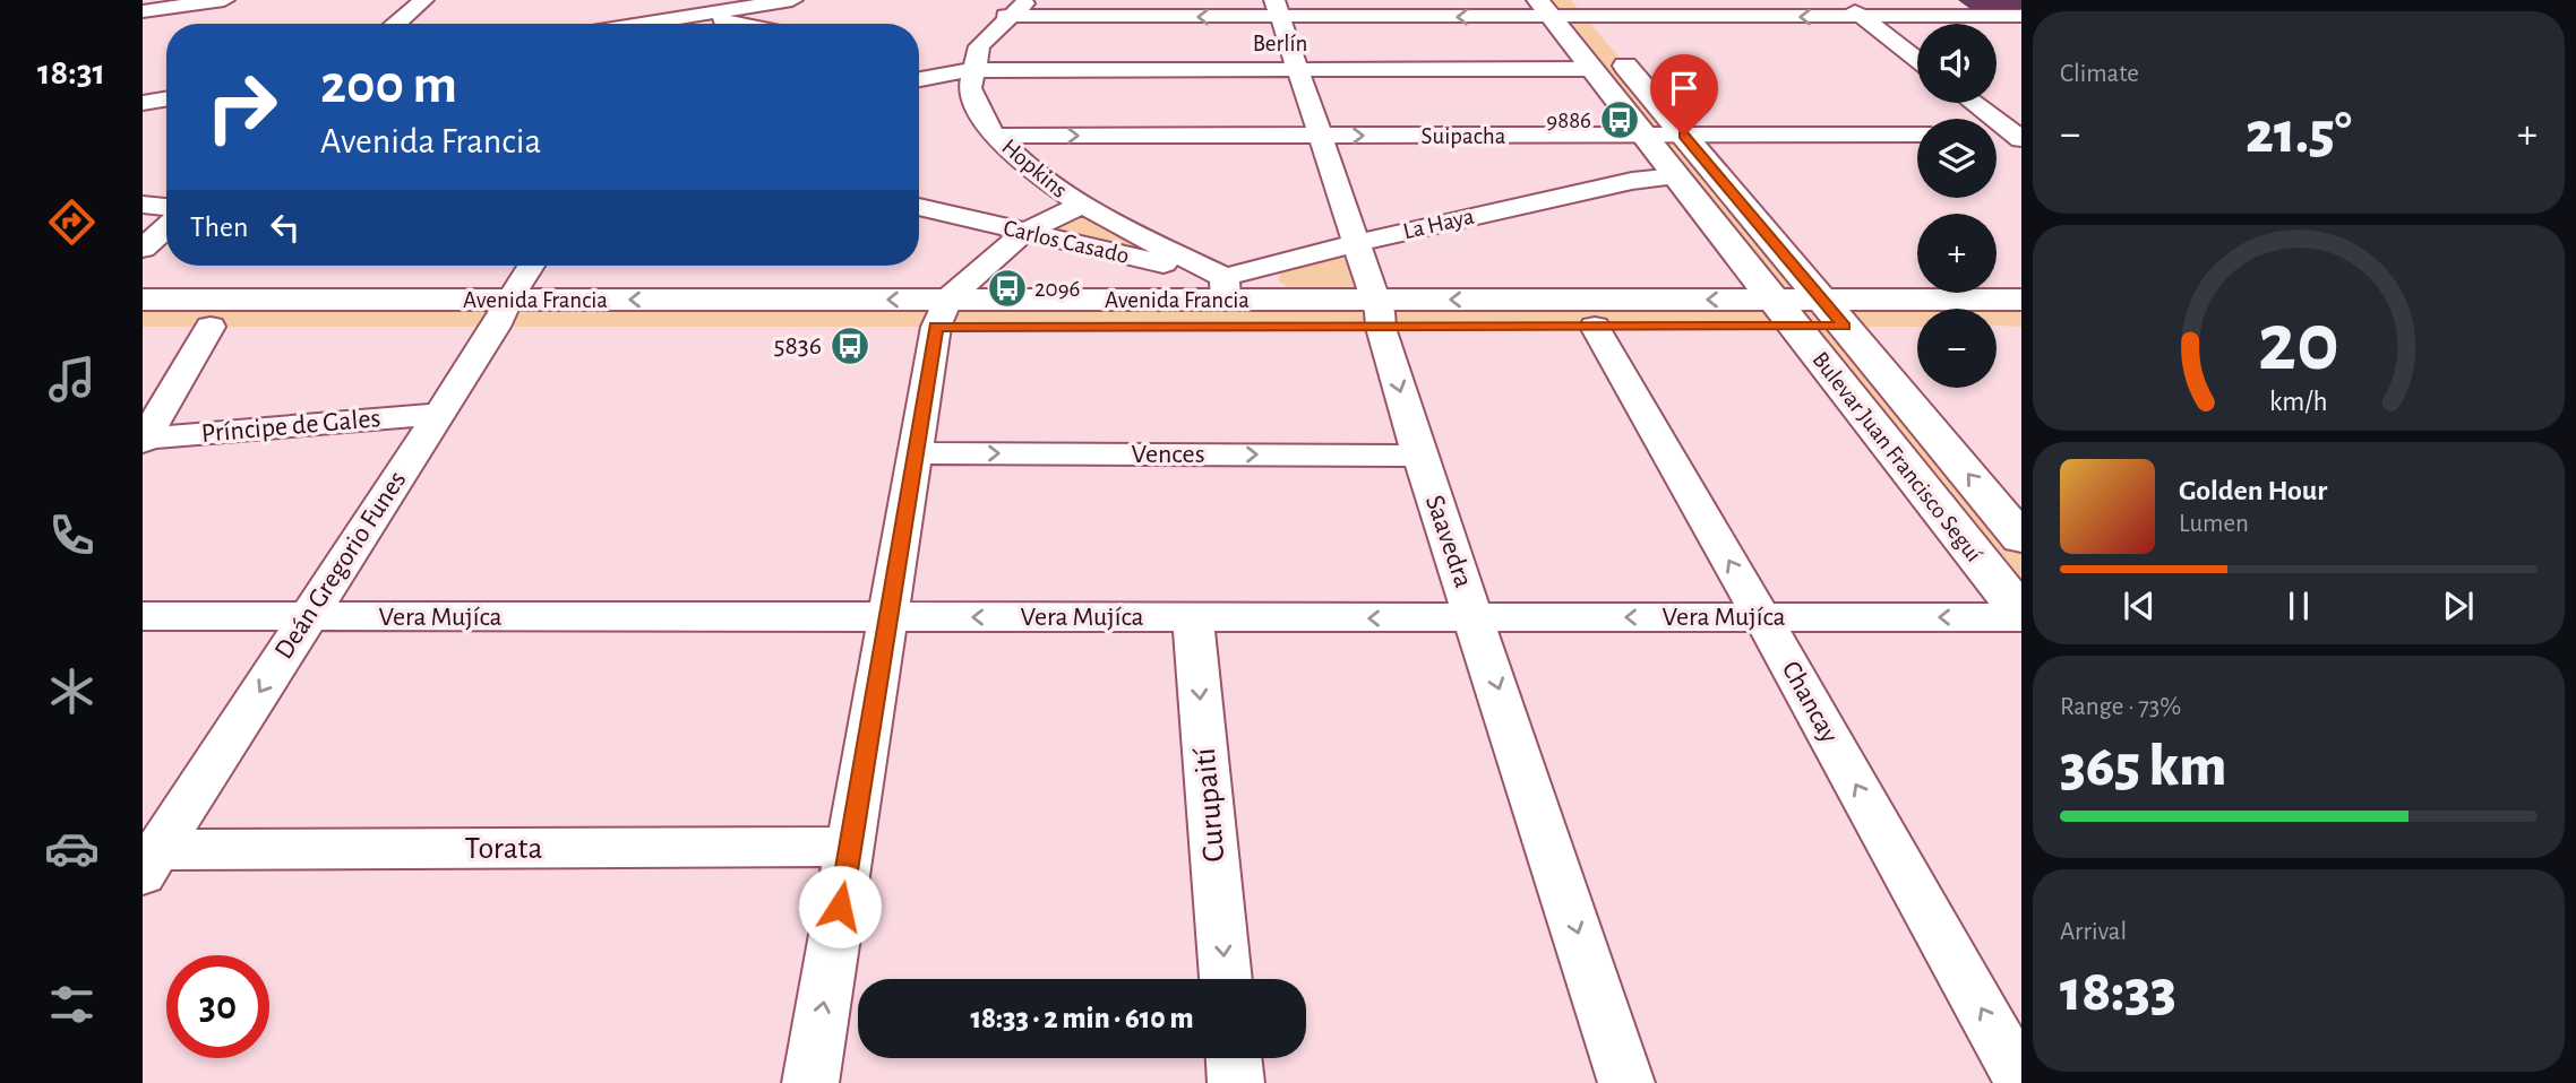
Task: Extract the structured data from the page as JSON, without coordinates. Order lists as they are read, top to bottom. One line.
{"streets":{"main road":["Avenida Francia","Bulevar Juan Francisco Seguí"],"street":["Berlín","Suipacha","Hopkins","La Haya","Carlos Casado","Príncipe de Gales","Vences","Saavedra","Deán Gregorio Funes","Vera Mujíca","Chancay","Curupaití","Torata"]},"crossings":[["Berlín","Hopkins"],["Berlín","Bulevar Juan Francisco Seguí"],["Berlín","Saavedra"],["Suipacha","Hopkins"],["Suipacha","Bulevar Juan Francisco Seguí"],["Suipacha","Saavedra"],["Hopkins","La Haya"],["Hopkins","Carlos Casado"],["Hopkins","Avenida Francia"],["La Haya","Carlos Casado"],["La Haya","Avenida Francia"],["La Haya","Bulevar Juan Francisco Seguí"],["La Haya","Saavedra"],["Carlos Casado","Avenida Francia"],["Avenida Francia","Bulevar Juan Francisco Seguí"],["Avenida Francia","Saavedra"],["Avenida Francia","Deán Gregorio Funes"],["Avenida Francia","Chancay"],["Príncipe de Gales","Deán Gregorio Funes"],["Vences","Saavedra"],["Bulevar Juan Francisco Seguí","Vera Mujíca"],["Saavedra","Vera Mujíca"],["Deán Gregorio Funes","Vera Mujíca"],["Deán Gregorio Funes","Torata"],["Vera Mujíca","Chancay"],["Vera Mujíca","Curupaití"]],"one_way":["Vences","Saavedra","Deán Gregorio Funes","Vera Mujíca","Chancay"],"places":{"bus stop":["9886","2096","5836"]},"page":{"tabs":"18:31","tile":["Climate",["Range · 73%","365 km"],["Arrival","18:33"]],"map_buttons":["+","−"],"turn":["200 m","Avenida Francia"],"heat":["−","21.5°","+"],"then":"Then","song":["Golden Hour","Lumen"],"limit":"30","trip":"18:33 · 2 min · 610 m","gauge":["20","km/h"]}}
